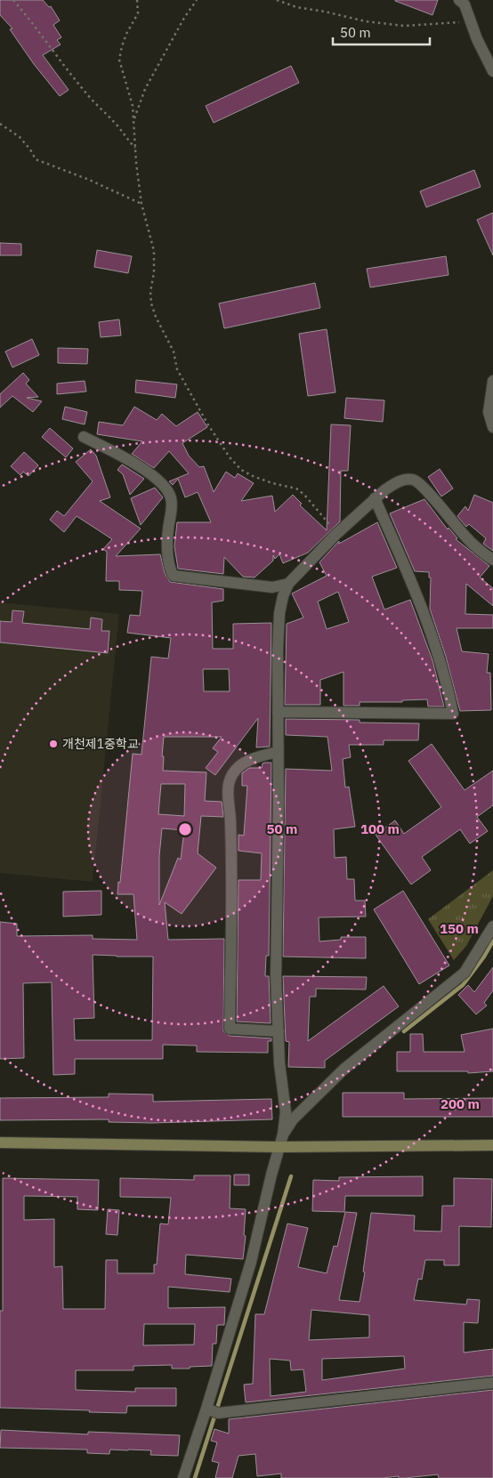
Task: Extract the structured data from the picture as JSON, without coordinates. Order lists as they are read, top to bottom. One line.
{"places":["개천제1중학교"],"scale_bar":"50 m","rings":["50 m","100 m","150 m","200 m"]}
